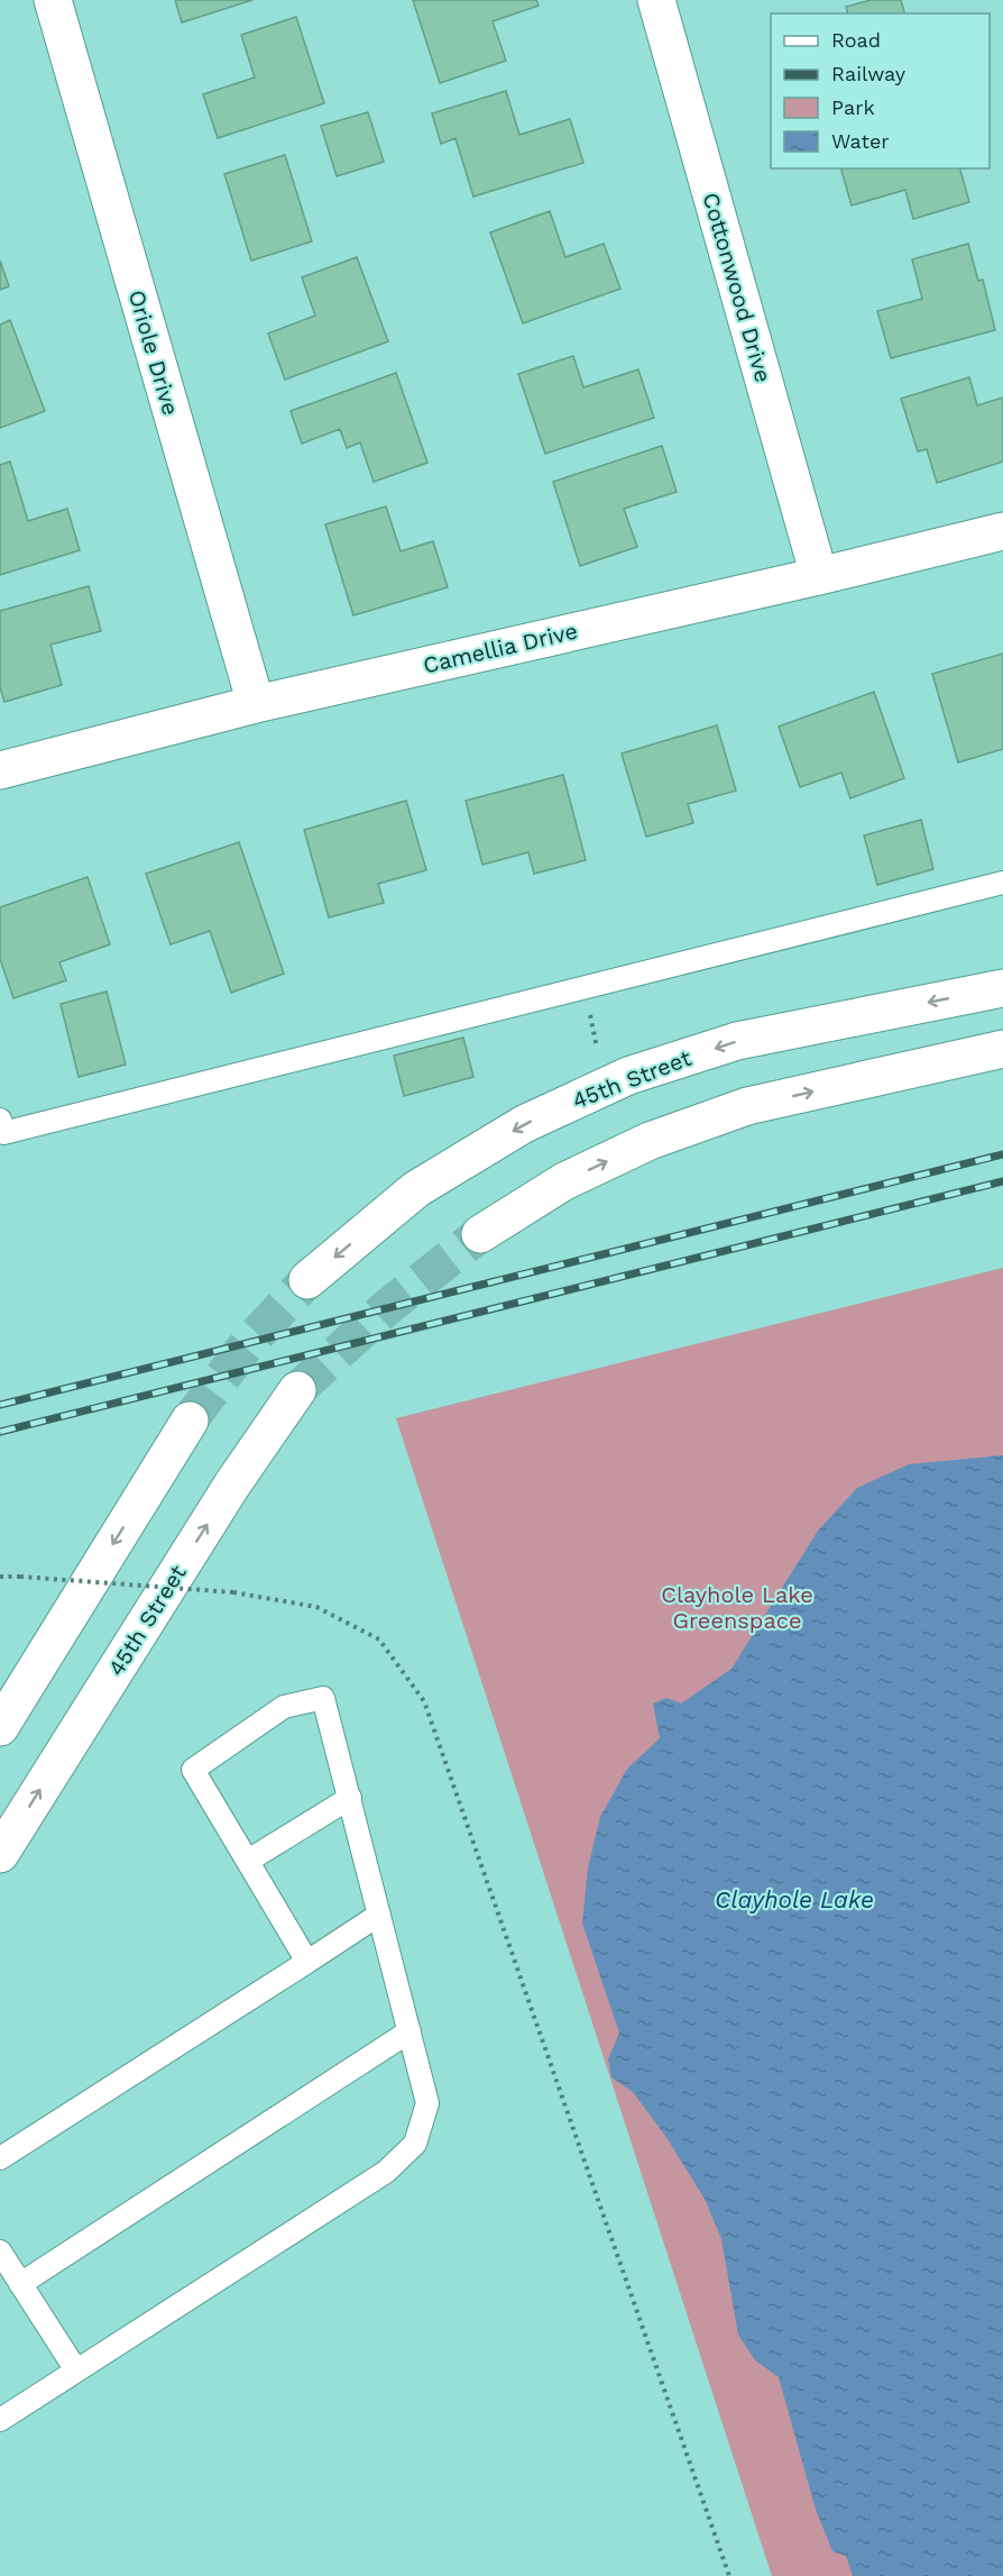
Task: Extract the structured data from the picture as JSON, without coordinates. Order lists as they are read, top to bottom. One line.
{"streets":{"street":["Cottonwood Drive","Oriole Drive","Camellia Drive","45th Street"]},"crossings":[["Cottonwood Drive","Camellia Drive"],["Oriole Drive","Camellia Drive"]],"water":["Clayhole Lake"],"parks":["Clayhole Lake Greenspace"],"legend":["Road","Railway","Park","Water"]}
